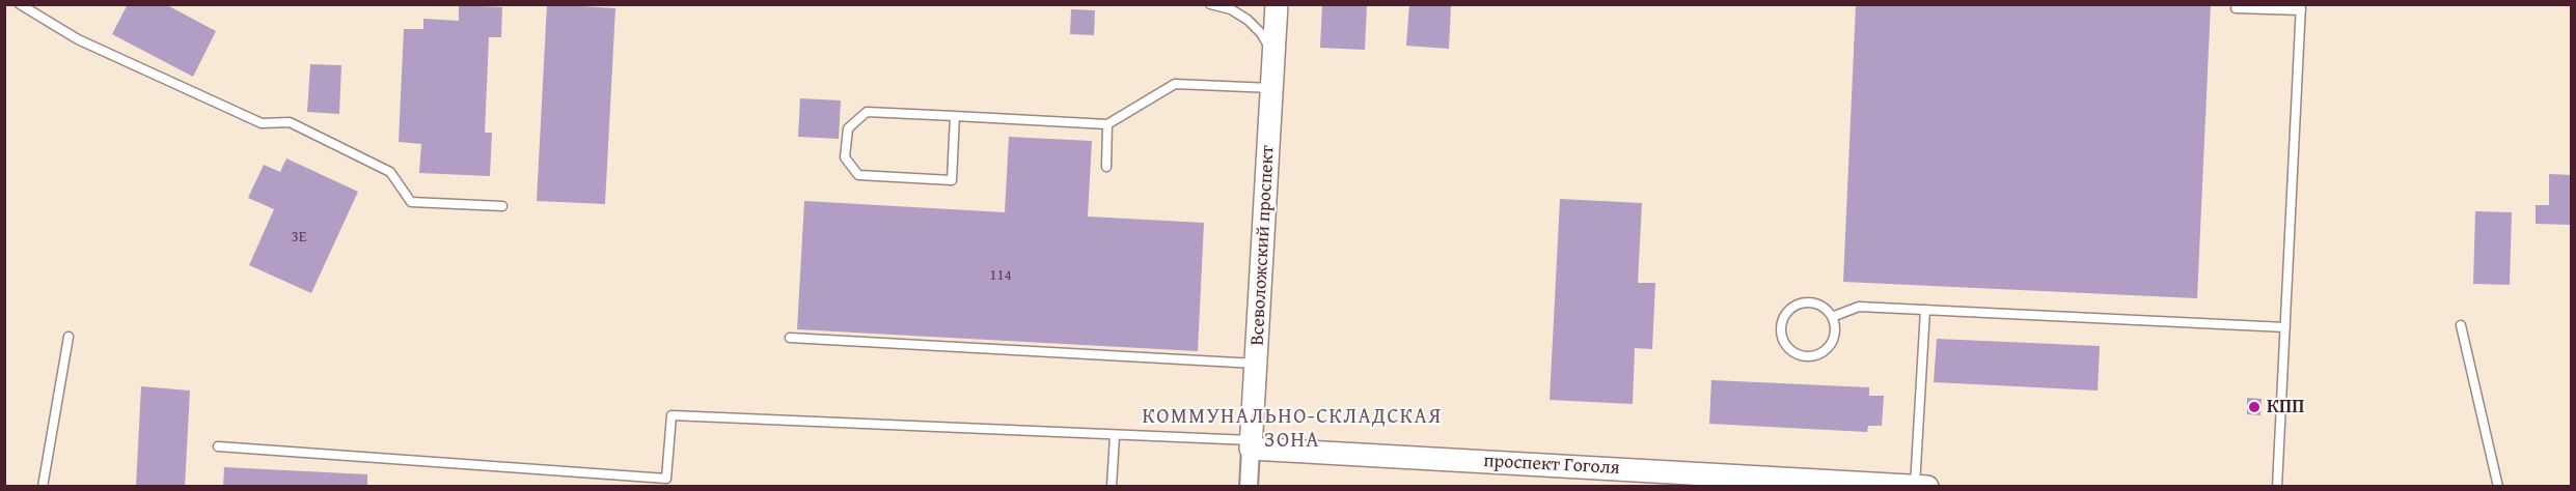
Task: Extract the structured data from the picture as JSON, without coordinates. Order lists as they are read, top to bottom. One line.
{"streets":{"street":["Всеволожский проспект","проспект Гоголя"]},"crossings":[["Всеволожский проспект","проспект Гоголя"]],"districts":["КОММУНАЛЬНО-СКЛАДСКАЯ ЗОНА"],"places":["КПП"],"house_numbers":["3Е","114"]}
